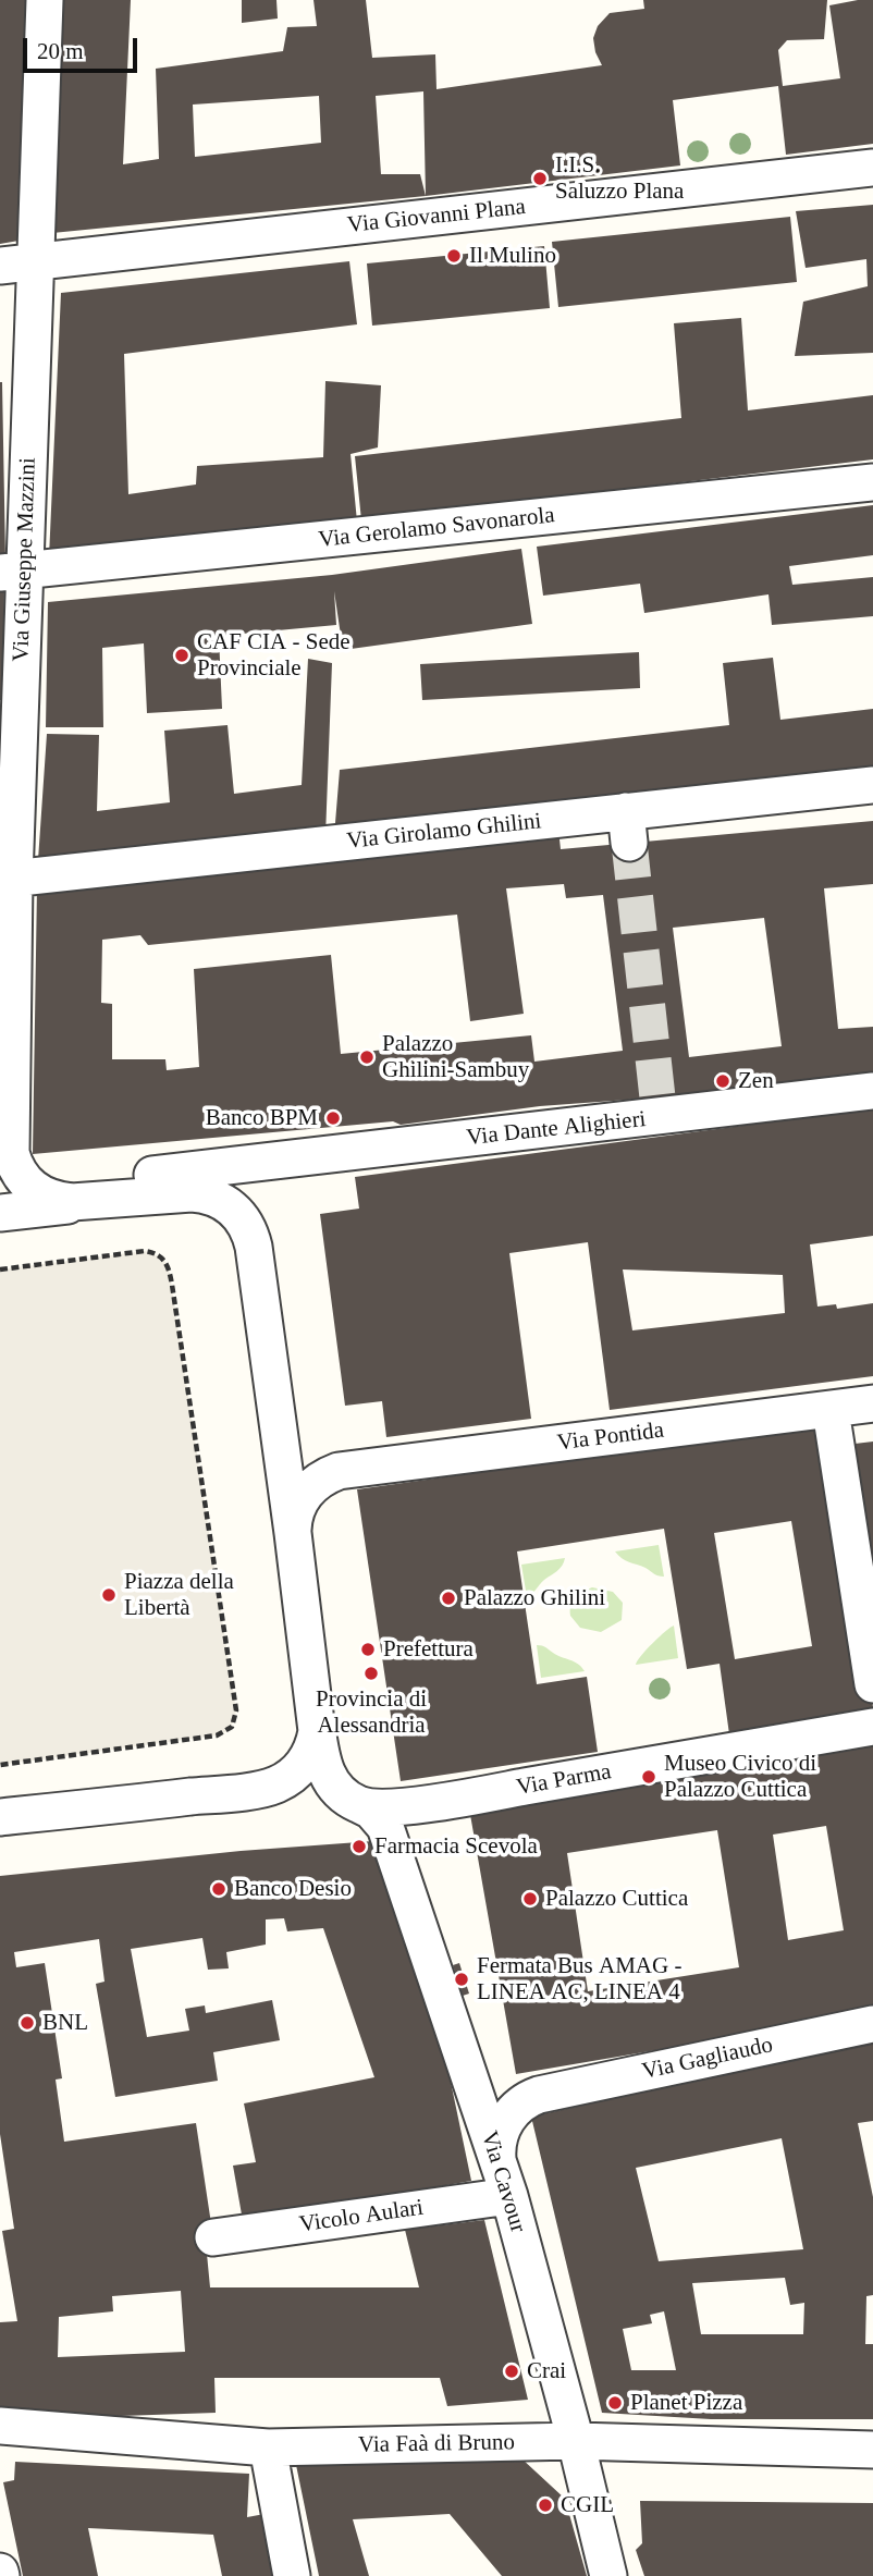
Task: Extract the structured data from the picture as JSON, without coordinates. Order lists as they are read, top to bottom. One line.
{"streets":{"street":["Via Giovanni Plana","Via Gerolamo Savonarola","Via Giuseppe Mazzini","Via Girolamo Ghilini","Via Dante Alighieri","Via Pontida","Via Parma","Via Gagliaudo","Via Cavour","Vicolo Aulari","Via Faà di Bruno"]},"crossings":[["Via Giovanni Plana","Via Giuseppe Mazzini"],["Via Gerolamo Savonarola","Via Giuseppe Mazzini"],["Via Giuseppe Mazzini","Via Girolamo Ghilini"],["Via Giuseppe Mazzini","Via Dante Alighieri"],["Via Parma","Via Cavour"],["Via Gagliaudo","Via Cavour"],["Via Cavour","Vicolo Aulari"],["Via Cavour","Via Faà di Bruno"]],"places":["I.I.S. Saluzzo Plana","Il Mulino","CAF CIA - Sede Provinciale","Palazzo Ghilini-Sambuy","Zen","Banco BPM","Piazza della Libertà","Palazzo Ghilini","Prefettura","Provincia di Alessandria","Museo Civico di Palazzo Cuttica","Farmacia Scevola","Banco Desio","Palazzo Cuttica","Fermata Bus AMAG - LINEA AC, LINEA 4","BNL","Crai","Planet Pizza","CGIL"],"scale_bar":"20 m"}
